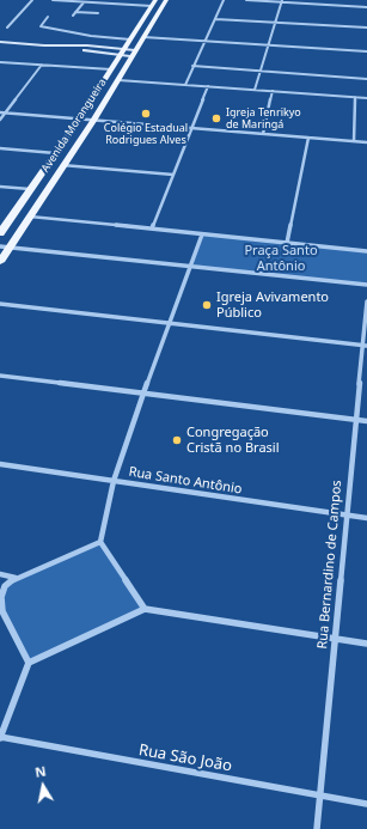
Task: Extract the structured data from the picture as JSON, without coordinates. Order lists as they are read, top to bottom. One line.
{"streets":{"main road":["Avenida Morangueira"],"street":["Rua Santo Antônio","Rua Bernardino de Campos","Rua São João"]},"crossings":[["Rua Santo Antônio","Rua Bernardino de Campos"],["Rua Bernardino de Campos","Rua São João"]],"parks":["Praça Santo Antônio"],"places":["Colégio Estadual Rodrigues Alves","Igreja Tenrikyo de Maringá","Igreja Avivamento Público","Congregação Cristã no Brasil"],"north":"top"}
